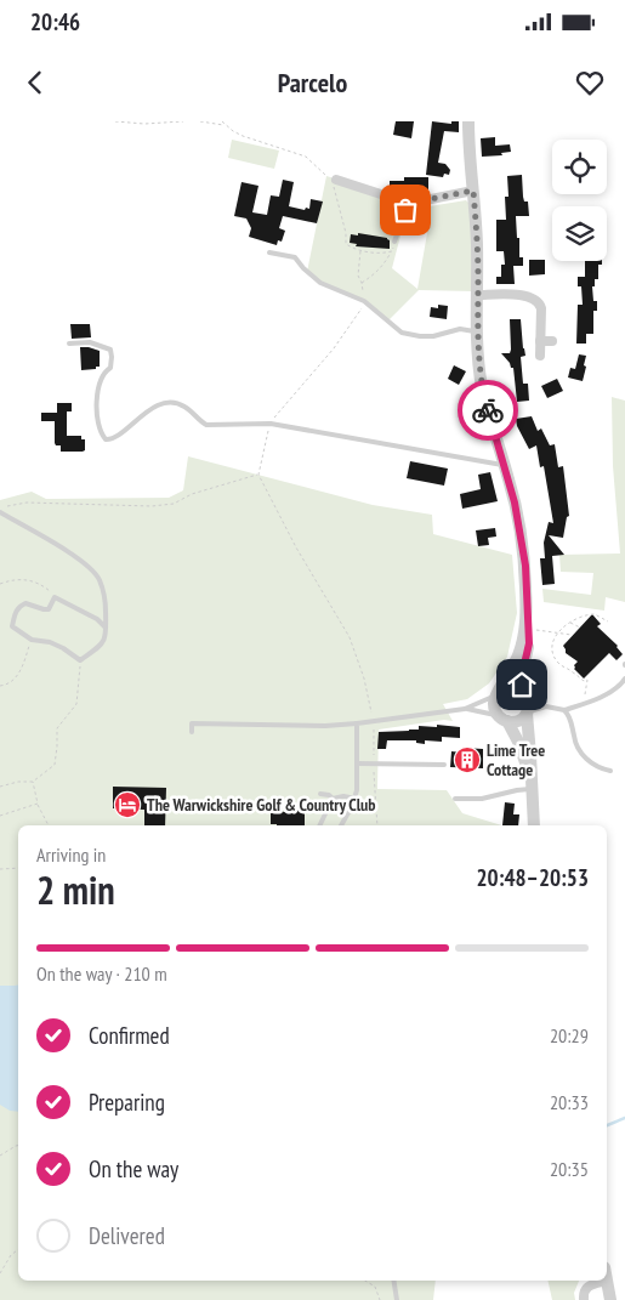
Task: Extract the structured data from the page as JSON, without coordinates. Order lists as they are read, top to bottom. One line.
{"places":{"building":["Lime Tree Cottage"],"hotel":["The Warwickshire Golf & Country Club"]},"page":{"status":"20:46","header":"Parcelo","heading":["2 min","Arriving in","20:48–20:53"],"bar":"On the way · 210 m","list":[["Confirmed","20:29"],["Preparing","20:33"],["On the way","20:35"],"Delivered"]}}
